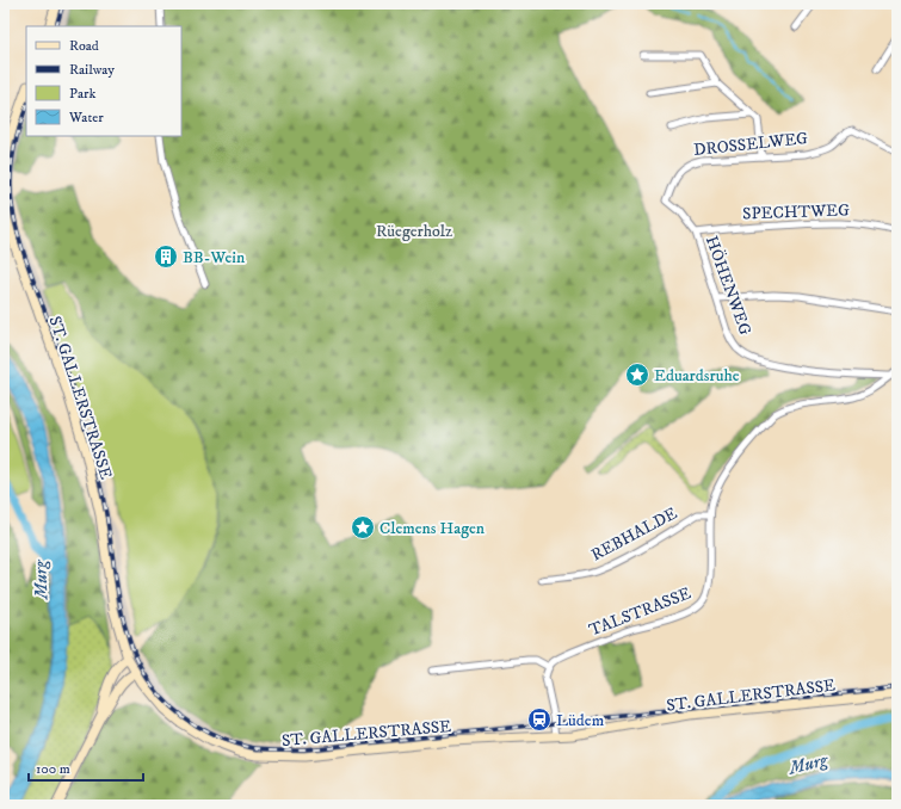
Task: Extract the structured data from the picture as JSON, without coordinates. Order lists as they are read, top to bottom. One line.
{"streets":{"main road":["ST. GALLERSTRASSE"],"street":["DROSSELWEG","SPECHTWEG","HÖHENWEG","REBHALDE","TALSTRASSE"]},"crossings":[["DROSSELWEG","HÖHENWEG"],["SPECHTWEG","HÖHENWEG"],["HÖHENWEG","TALSTRASSE"],["REBHALDE","TALSTRASSE"]],"water":["Murg"],"parks":["Rüegerholz"],"places":{"building":["BB-Wein"],"place":["Eduardsruhe","Clemens Hagen"],"station":["Lüdem"]},"legend":["Road","Railway","Park","Water"],"scale_bar":"100 m"}
